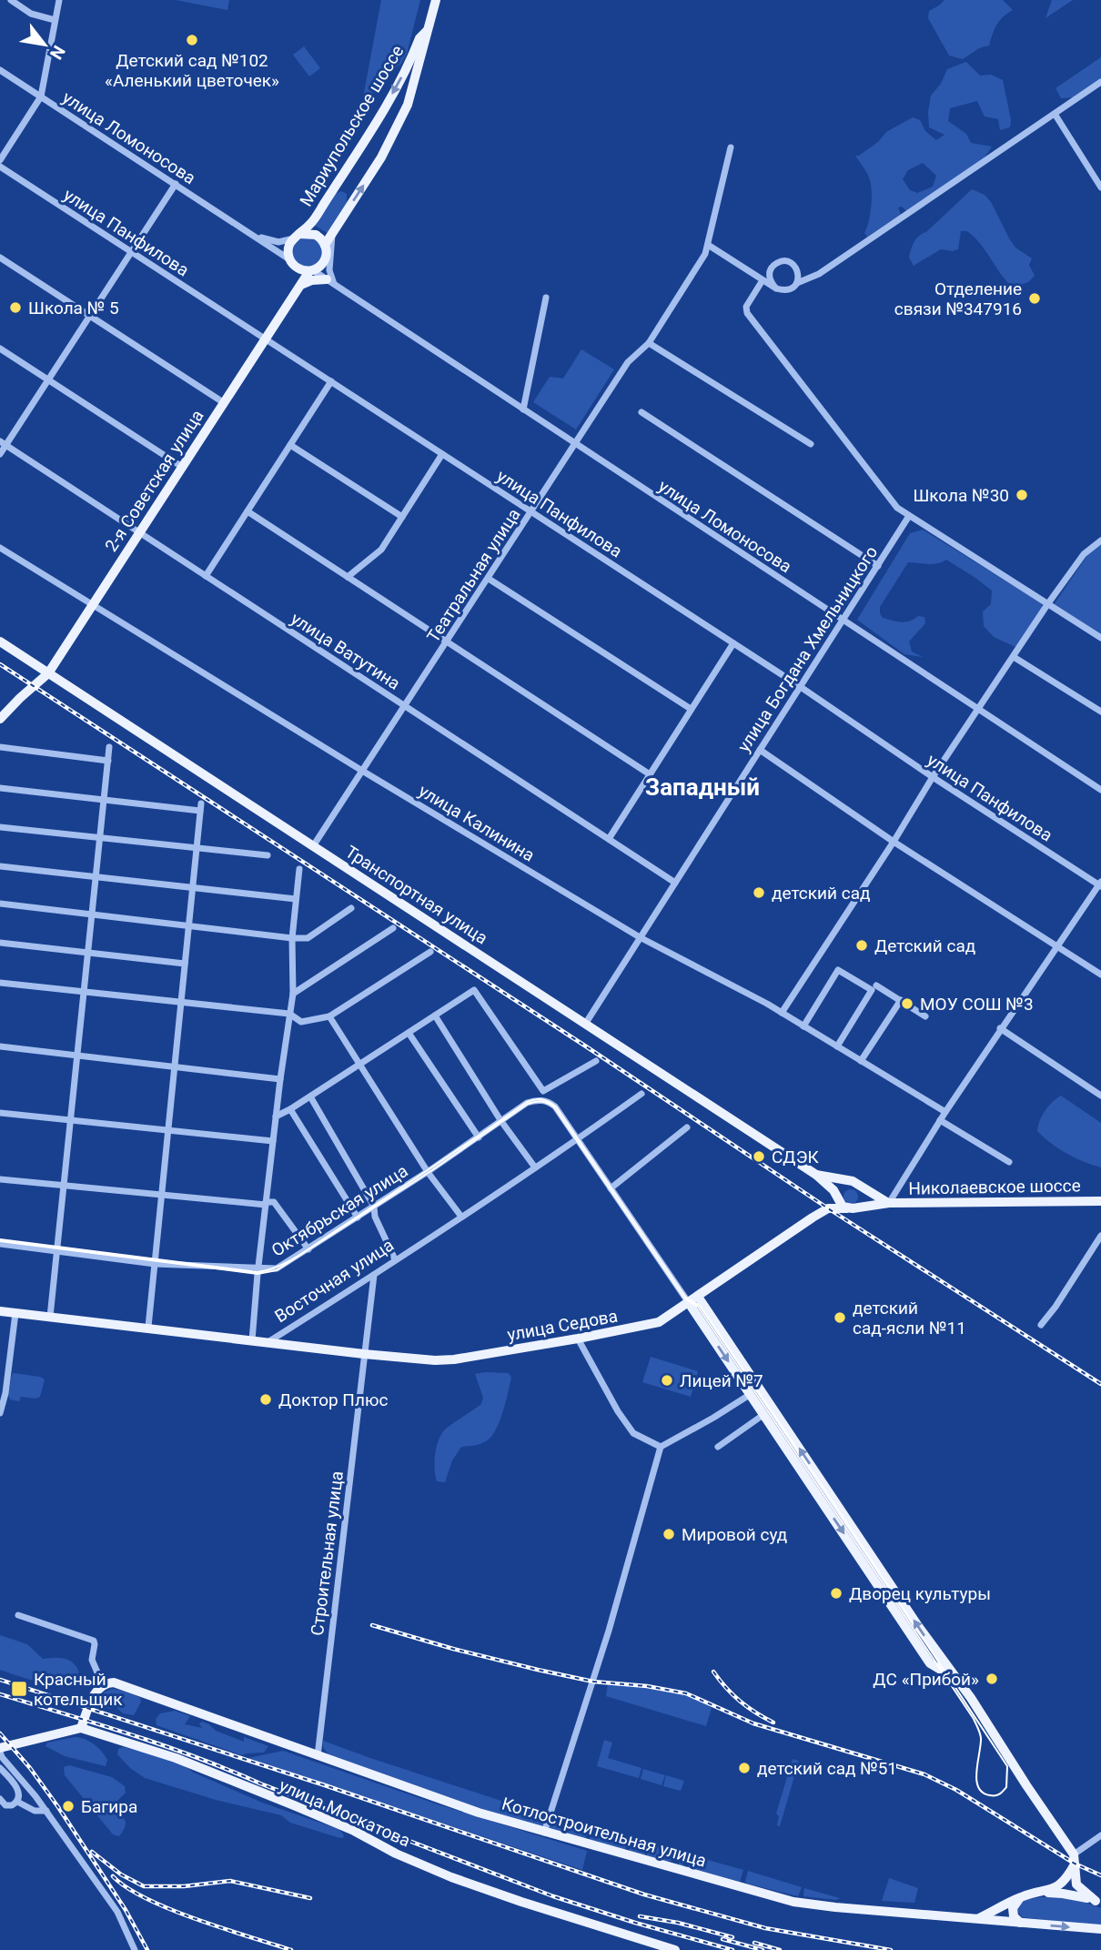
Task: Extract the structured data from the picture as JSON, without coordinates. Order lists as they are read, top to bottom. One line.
{"streets":{"main road":["Мариупольское шоссе","2-я Советская улица","Транспортная улица","Николаевское шоссе","Восточная улица","улица Седова","улица Москатова","Котлостроительная улица"],"street":["улица Ломоносова","улица Панфилова","Театральная улица","улица Богдана Хмельницкого","улица Ватутина","улица Калинина","Октябрьская улица","Строительная улица"]},"crossings":[["Мариупольское шоссе","улица Ломоносова"],["Мариупольское шоссе","2-я Советская улица"],["улица Ломоносова","2-я Советская улица"],["улица Ломоносова","Театральная улица"],["улица Ломоносова","улица Богдана Хмельницкого"],["улица Панфилова","2-я Советская улица"],["улица Панфилова","Театральная улица"],["улица Панфилова","улица Богдана Хмельницкого"],["2-я Советская улица","улица Ватутина"],["2-я Советская улица","улица Калинина"],["2-я Советская улица","Транспортная улица"],["Театральная улица","улица Ватутина"],["Театральная улица","улица Калинина"],["Театральная улица","Транспортная улица"],["улица Богдана Хмельницкого","улица Ватутина"],["улица Богдана Хмельницкого","улица Калинина"],["улица Богдана Хмельницкого","Транспортная улица"],["Николаевское шоссе","улица Седова"],["Октябрьская улица","Восточная улица"],["Восточная улица","улица Седова"],["Восточная улица","Строительная улица"],["улица Седова","Строительная улица"],["Строительная улица","Котлостроительная улица"]],"districts":["Западный"],"places":{"other":["Детский сад №102 «Аленький цветочек»","Отделение связи №347916","Школа № 5","Школа №30","детский сад","Детский сад","МОУ СОШ №3","СДЭК","детский сад-ясли №11","Лицей №7","Доктор Плюс","Мировой суд","Дворец культуры","ДC «Прибой»","детский сад №51","Багира"],"transit":["Красный котельщик"]},"north":"bottom right"}
